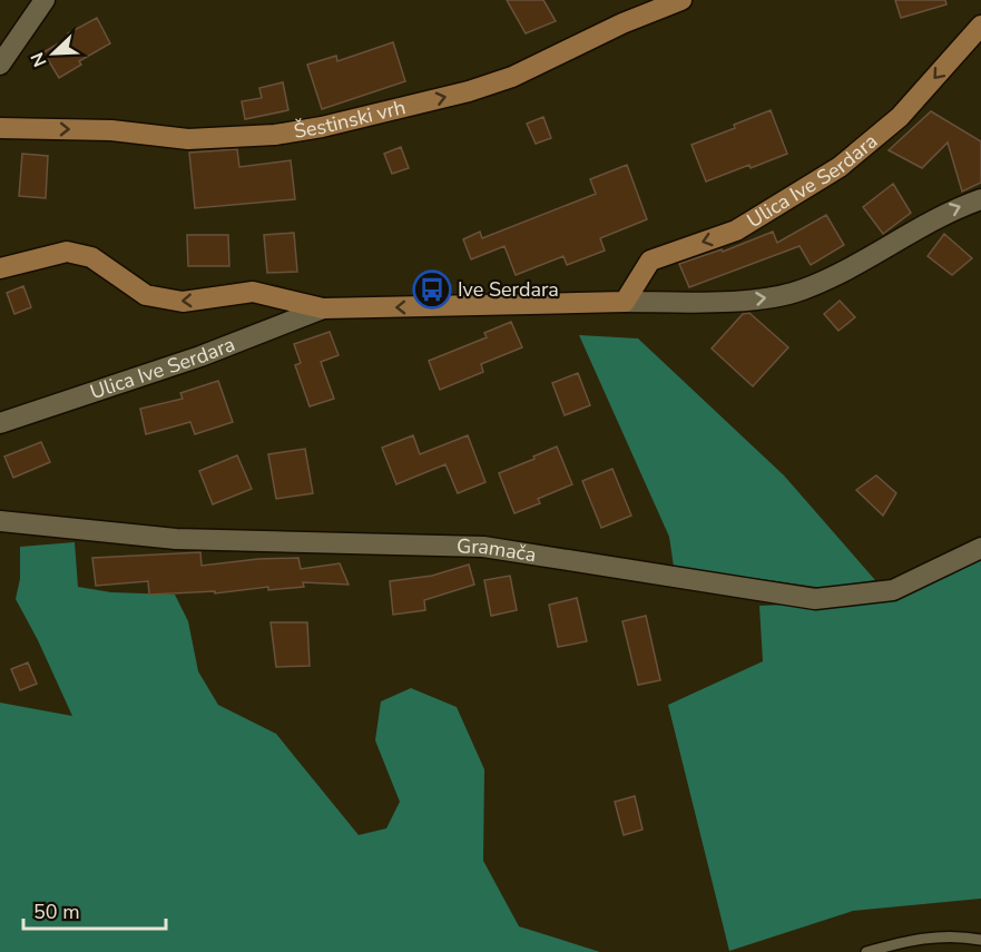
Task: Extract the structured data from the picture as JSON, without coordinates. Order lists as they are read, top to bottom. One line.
{"streets":{"street":["Šestinski vrh","Ulica Ive Serdara","Gramača"]},"one_way":["Šestinski vrh"],"places":{"bus stop":["Ive Serdara"]},"scale_bar":"50 m","north":"bottom left"}
